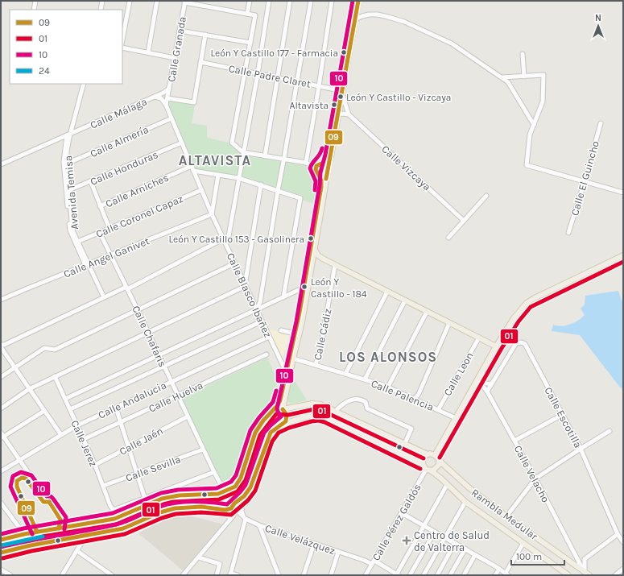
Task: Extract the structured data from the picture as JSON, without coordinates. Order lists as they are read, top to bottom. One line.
{"streets":{"main road":["Rambla Medular"],"street":["Calle Granada","Calle Padre Claret","Calle Málaga","Calle Almería","Calle Honduras","Calle Vizcaya","Calle El Guincho","Calle Arniches","Avenida Temisa","Calle Coronel Capaz","Calle Angel Ganivet","Calle Blasco Ibañez","Calle Cádiz","Calle Chafaris","Calle Leon","Calle Palencia","Calle Huelva","Calle Andalucia","Calle Escotilla","Calle Jaén","Calle Jerez","Calle Sevilla","Calle Velacho","Calle Pérez Galdós","Calle Velázquez"]},"crossings":[["Calle Granada","Calle Málaga"],["Calle Granada","Calle Blasco Ibañez"],["Calle Málaga","Avenida Temisa"],["Calle Almería","Avenida Temisa"],["Calle Almería","Calle Blasco Ibañez"],["Calle Honduras","Avenida Temisa"],["Calle Honduras","Calle Blasco Ibañez"],["Calle Arniches","Calle Blasco Ibañez"],["Avenida Temisa","Calle Coronel Capaz"],["Avenida Temisa","Calle Angel Ganivet"],["Calle Coronel Capaz","Calle Blasco Ibañez"],["Calle Coronel Capaz","Calle Chafaris"],["Calle Angel Ganivet","Calle Blasco Ibañez"],["Calle Angel Ganivet","Calle Chafaris"],["Calle Blasco Ibañez","Calle Andalucia"],["Calle Cádiz","Calle Palencia"],["Calle Chafaris","Calle Huelva"],["Calle Chafaris","Calle Andalucia"],["Calle Chafaris","Calle Jaén"],["Calle Chafaris","Calle Sevilla"],["Calle Chafaris","Calle Velázquez"],["Calle Leon","Calle Palencia"],["Calle Huelva","Calle Jerez"],["Calle Andalucia","Calle Jerez"],["Calle Escotilla","Calle Velacho"],["Calle Jaén","Calle Jerez"],["Calle Jerez","Calle Sevilla"],["Calle Velacho","Rambla Medular"],["Rambla Medular","Calle Pérez Galdós"],["Calle Pérez Galdós","Calle Velázquez"]],"districts":["ALTAVISTA","LOS ALONSOS"],"places":{"other":["León Y Castillo 177 - Farmacia","León Y Castillo - Vizcaya","Altavista","León Y Castillo 153 - Gasolinera","León Y Castillo - 184"],"health":["Centro de Salud de Valterra"]},"lines":["transit line 09","transit line 10","transit line 01","transit line 24"],"legend":["09","01","10","24"],"scale_bar":"100 m","north":"top"}
